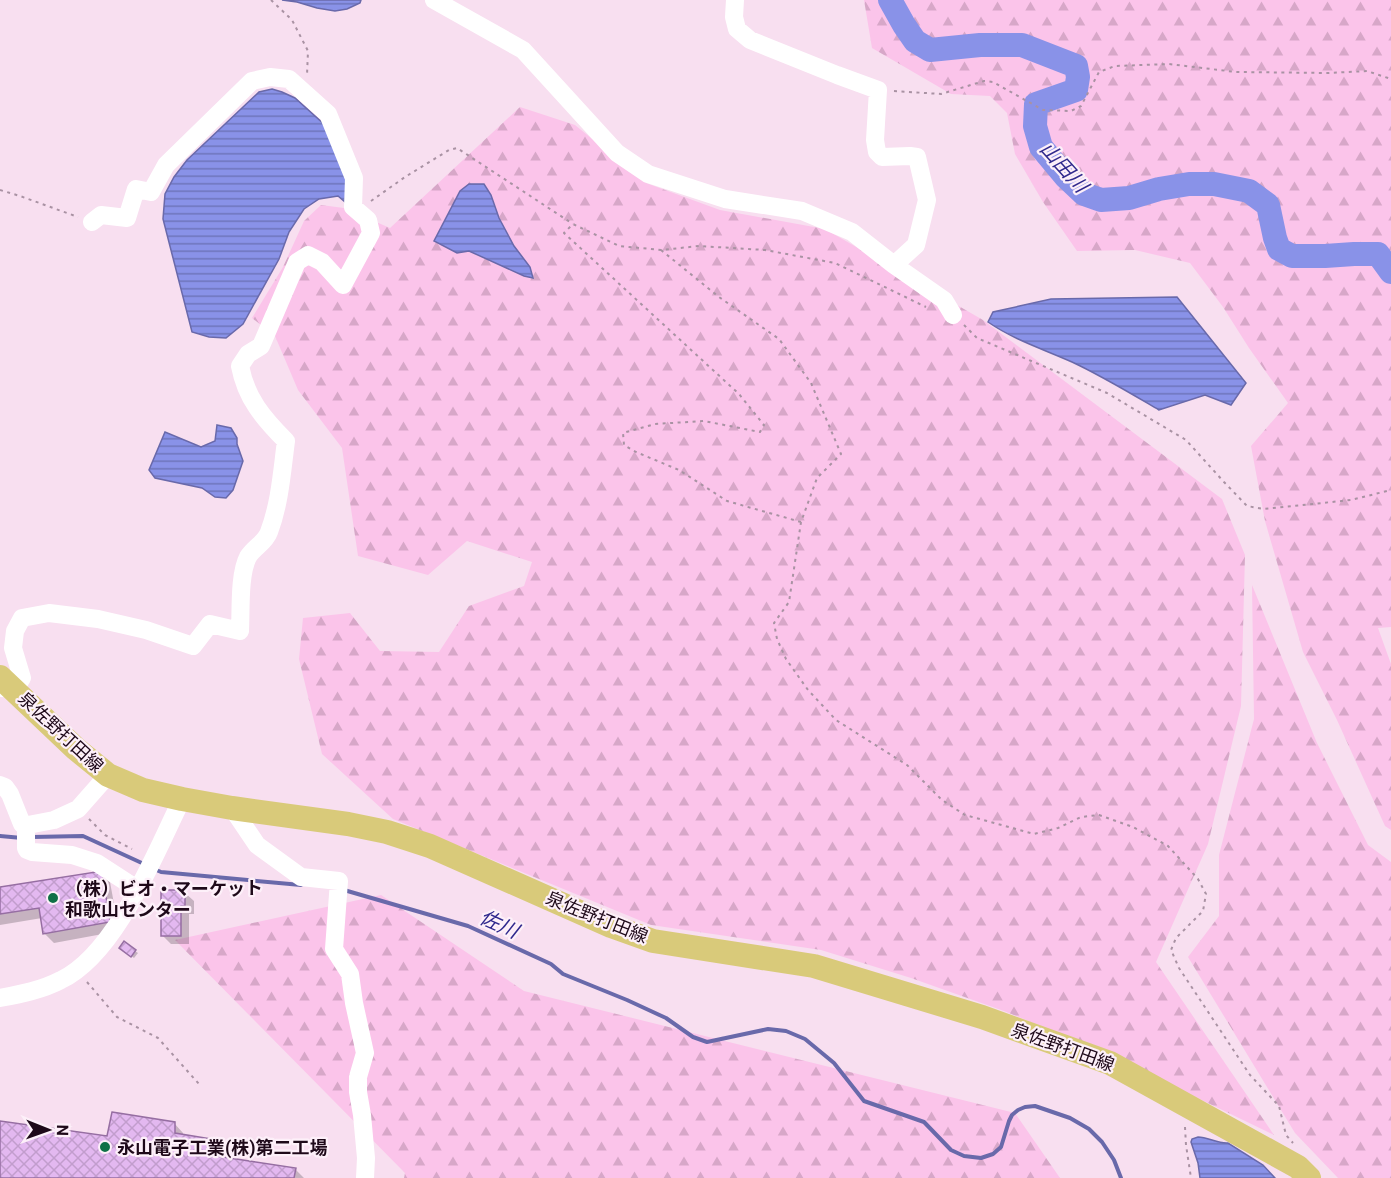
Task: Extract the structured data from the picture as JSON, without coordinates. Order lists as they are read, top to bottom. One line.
{"streets":{"main road":["泉佐野打田線"]},"water":["山田川","佐川"],"places":["（株）ビオ・マーケット 和歌山センター","永山電子工業(株)第二工場"],"north":"right"}
